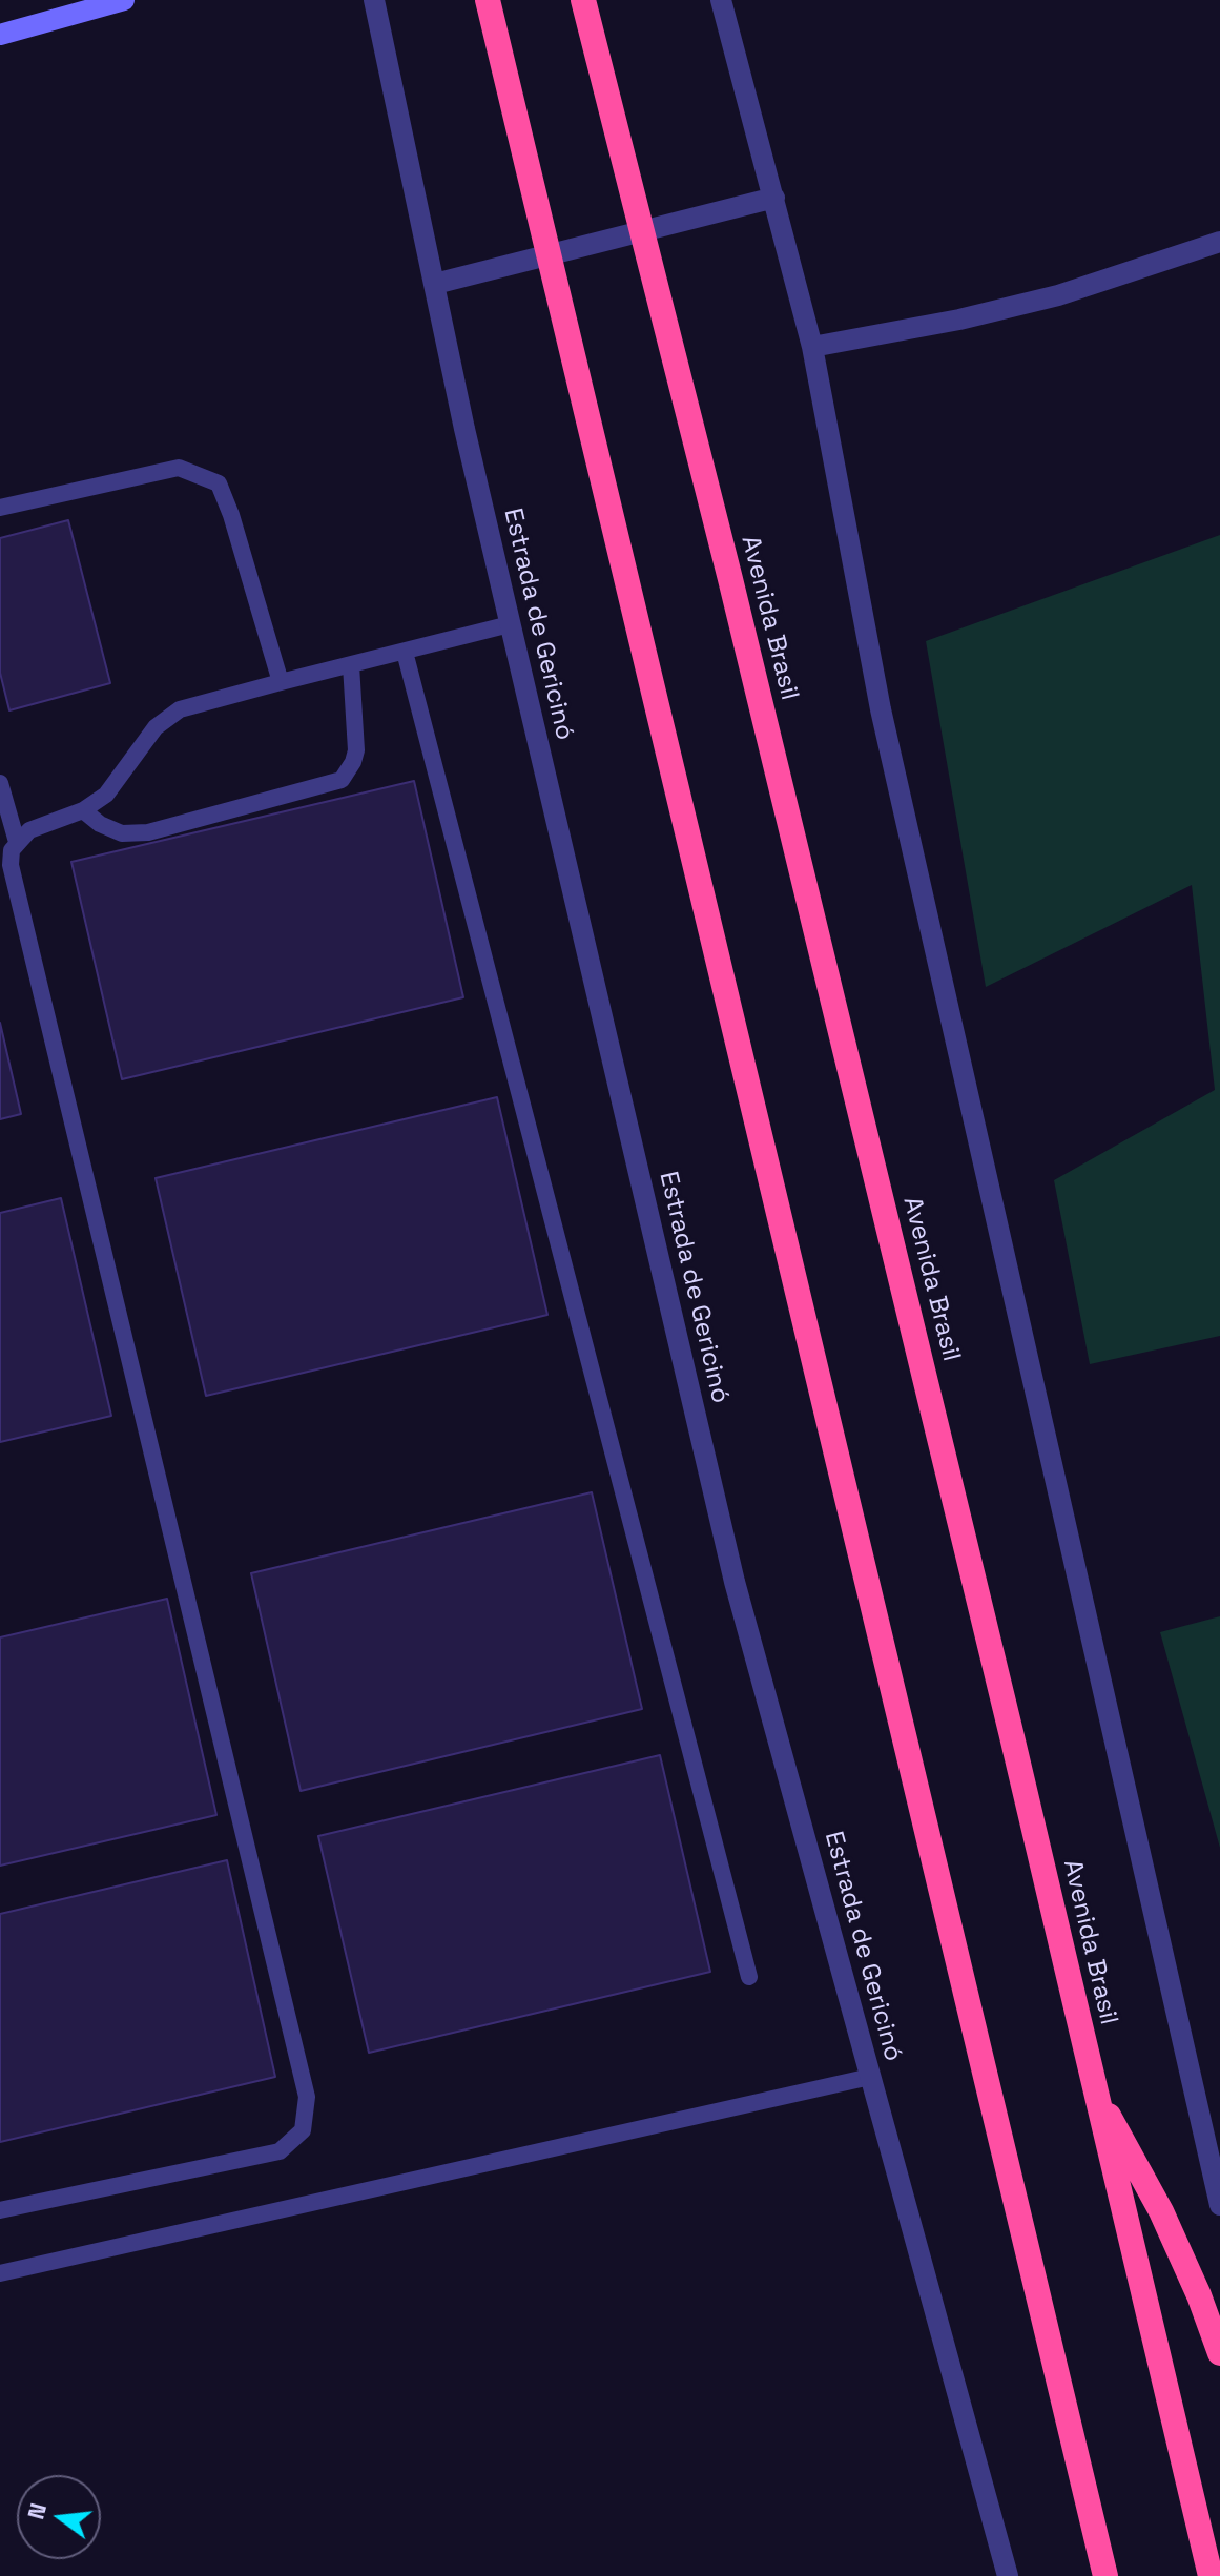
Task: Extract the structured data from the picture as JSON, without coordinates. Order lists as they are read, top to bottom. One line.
{"streets":{"highway":["Avenida Brasil"],"street":["Estrada de Gericinó"]},"north":"left"}
